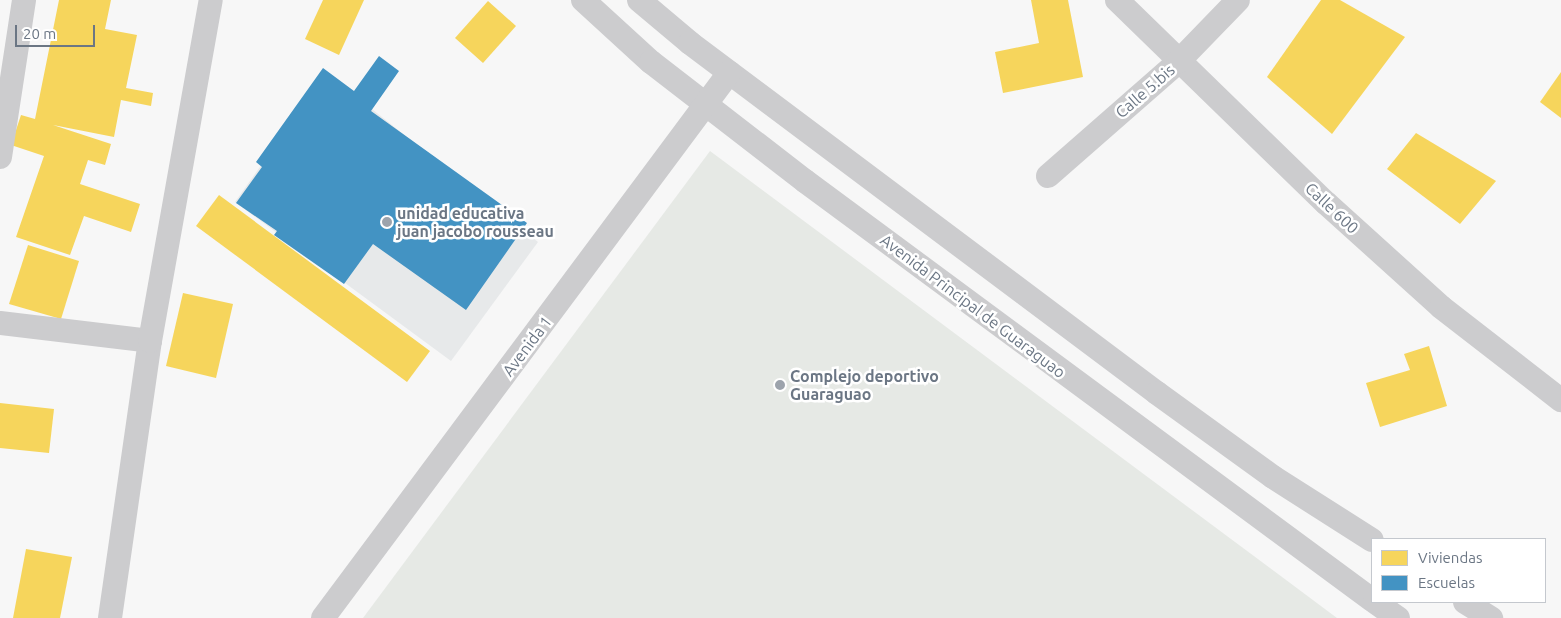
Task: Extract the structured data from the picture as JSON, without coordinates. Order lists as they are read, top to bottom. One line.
{"streets":{"street":["Calle 5.bis","Calle 600","Avenida Principal de Guaraguao","Avenida 1"]},"crossings":[["Calle 5.bis","Calle 600"],["Avenida Principal de Guaraguao","Avenida 1"]],"places":["unidad educativa juan jacobo rousseau","Complejo deportivo Guaraguao"],"legend":["Viviendas","Escuelas"],"scale_bar":"20 m"}
